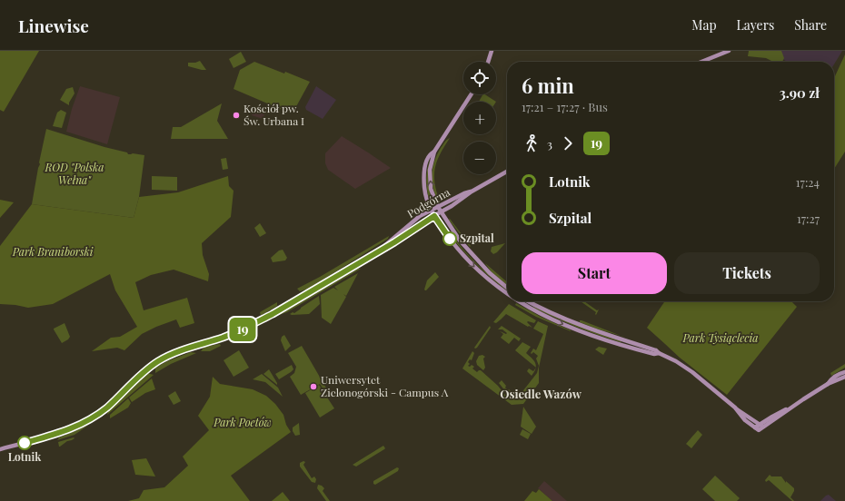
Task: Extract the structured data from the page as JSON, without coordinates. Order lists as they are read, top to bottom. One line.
{"streets":{"street":["Podgórna"]},"districts":["Osiedle Wazów"],"parks":["ROD \"Polska Wełna\"","Park Braniborski","Park Tysiąclecia","Park Poetów"],"places":["Kościół pw. Św. Urbana I","Szpital","Uniwersytet Zielonogórski - Campus A","Lotnik"],"lines":["bus line 19"],"page":{"header":"Linewise","nav":["Map","Layers","Share"],"on_map":"19","map_buttons":["+","−"],"heading":["6 min","17:21 – 17:27 · Bus","3.90 zł"],"legs":["3","19"],"list":[{"name":"Lotnik","value":"17:24"},{"name":"Szpital","value":"17:27"}],"buttons":["Start","Tickets"]}}
